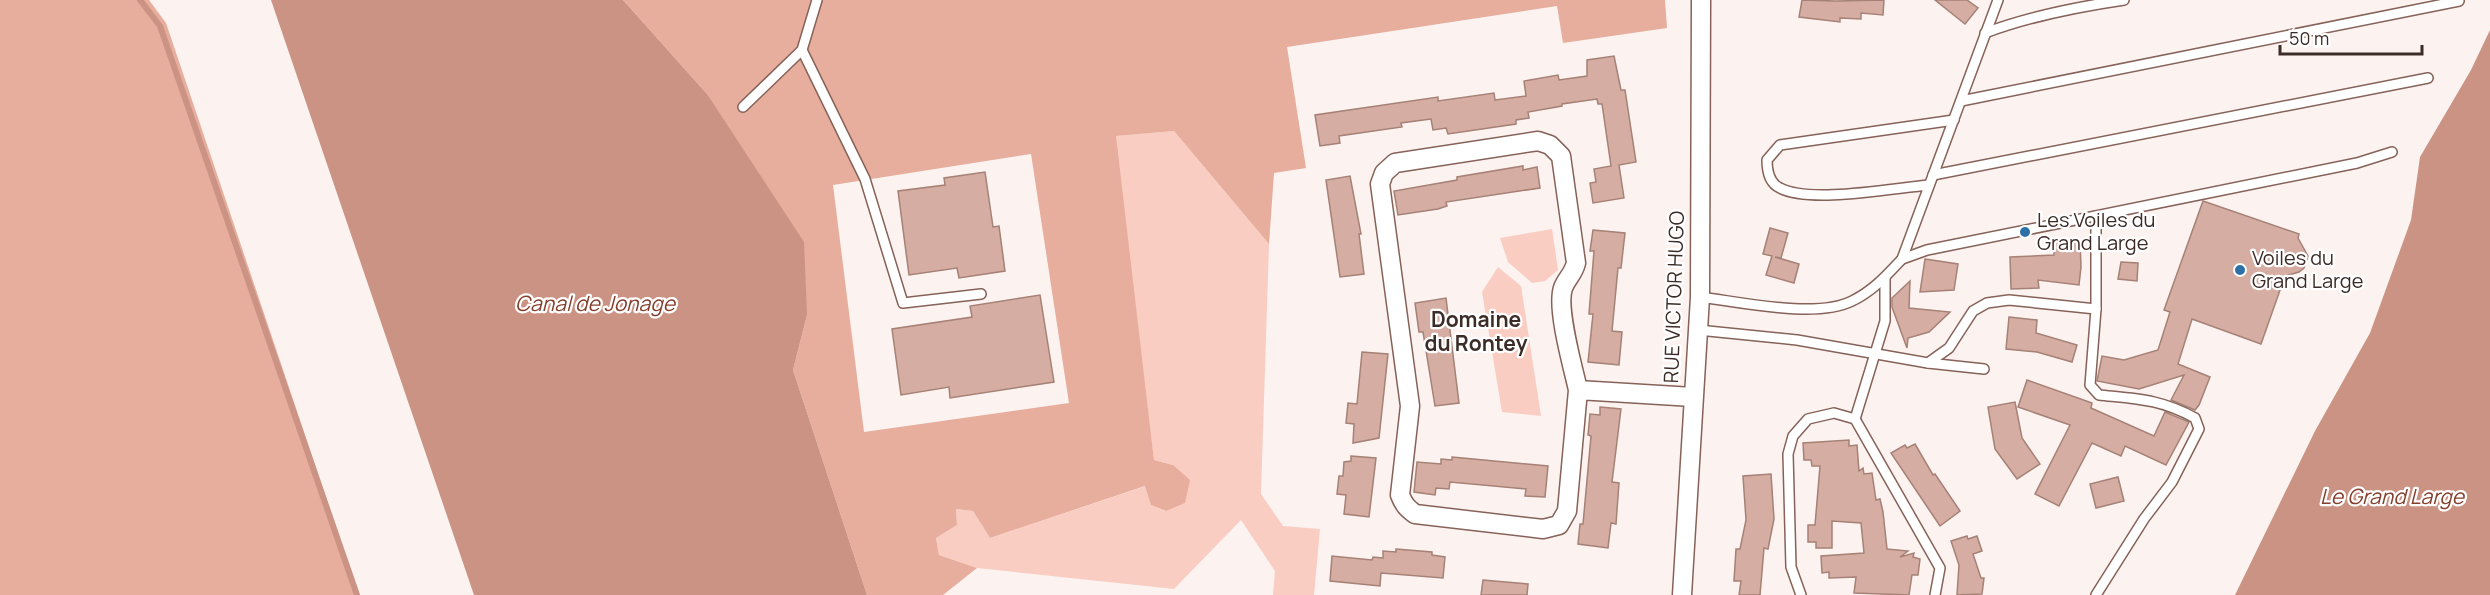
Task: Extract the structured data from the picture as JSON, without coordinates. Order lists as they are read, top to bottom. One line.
{"streets":{"street":["RUE VICTOR HUGO"]},"districts":["Domaine du Rontey"],"water":["Canal de Jonage","Le Grand Large"],"places":["Les Voiles du Grand Large","Voiles du Grand Large"],"scale_bar":"50 m"}
